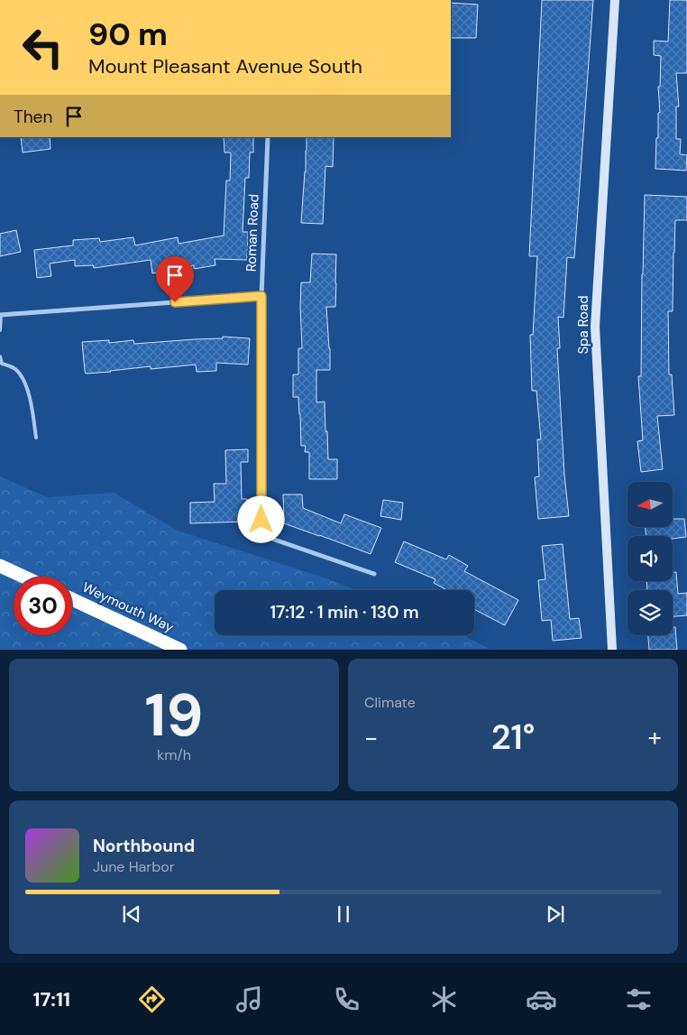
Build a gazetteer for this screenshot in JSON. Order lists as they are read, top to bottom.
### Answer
{
  "streets": {
    "highway": ["Weymouth Way"],
    "street": ["Roman Road", "Spa Road"]
  },
  "north": "left",
  "page": {
    "turn": ["90 m", "Mount Pleasant Avenue South"],
    "then": "Then",
    "limit": "30",
    "trip": "17:12 · 1 min · 130 m",
    "tile": [
      ["19", "km/h"],
      "Climate"
    ],
    "heat": ["−", "21°", "+"],
    "song": ["Northbound", "June Harbor"],
    "tabs": "17:11"
  }
}
